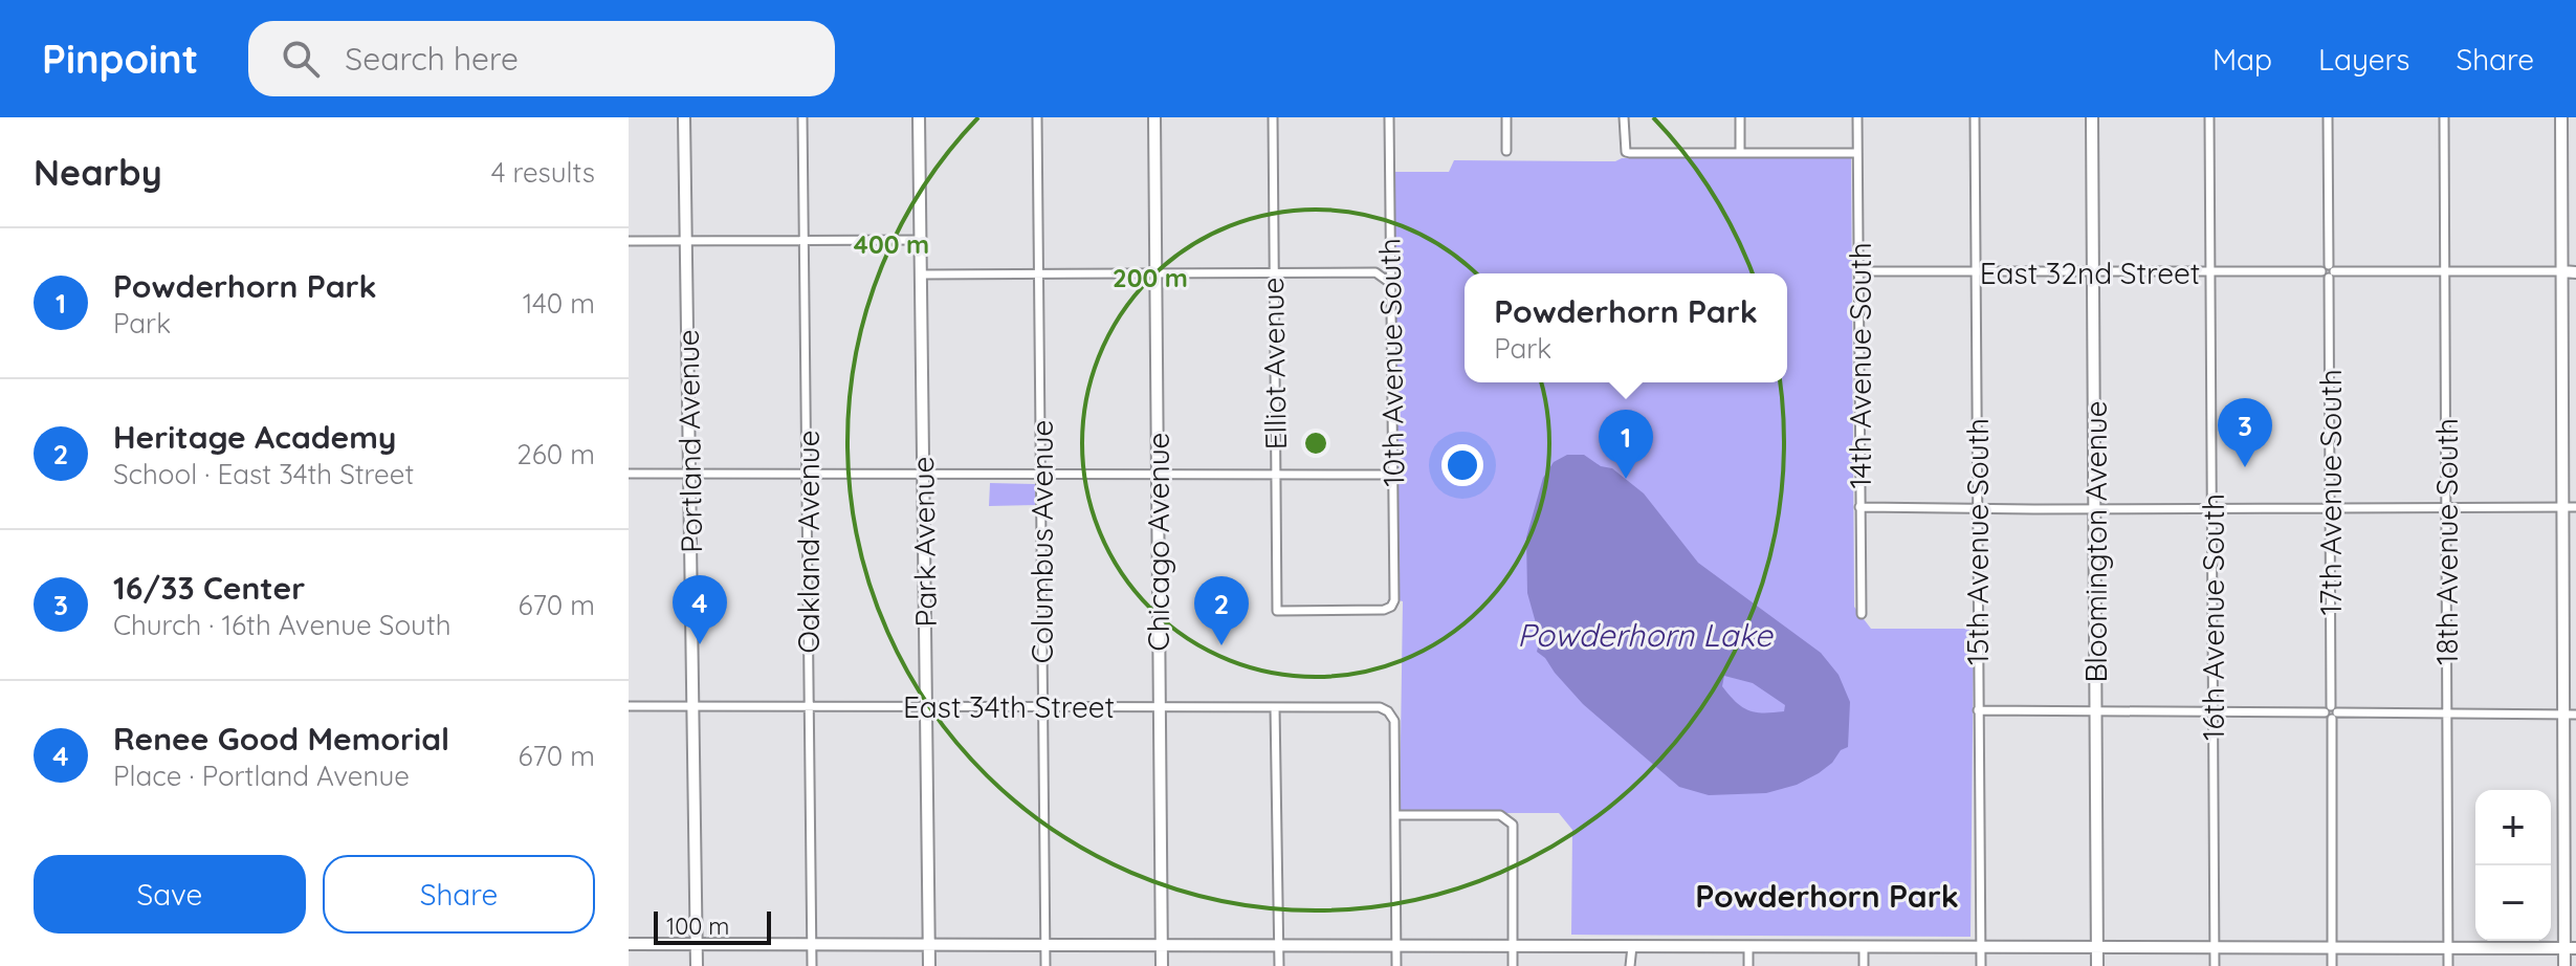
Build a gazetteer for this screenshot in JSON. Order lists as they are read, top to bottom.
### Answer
{
  "streets": {
    "street": [
      "East 32nd Street",
      "10th Avenue South",
      "Elliot Avenue",
      "14th Avenue South",
      "Portland Avenue",
      "17th Avenue South",
      "Oakland Avenue",
      "Park Avenue",
      "Columbus Avenue",
      "Chicago Avenue",
      "15th Avenue South",
      "Bloomington Avenue",
      "18th Avenue South",
      "16th Avenue South",
      "East 34th Street"
    ]
  },
  "crossings": [
    ["East 32nd Street", "14th Avenue South"],
    ["East 32nd Street", "17th Avenue South"],
    ["East 32nd Street", "15th Avenue South"],
    ["East 32nd Street", "Bloomington Avenue"],
    ["East 32nd Street", "18th Avenue South"],
    ["East 32nd Street", "16th Avenue South"],
    ["10th Avenue South", "Elliot Avenue"],
    ["Portland Avenue", "East 34th Street"],
    ["Oakland Avenue", "East 34th Street"],
    ["Park Avenue", "East 34th Street"],
    ["Columbus Avenue", "East 34th Street"],
    ["Chicago Avenue", "East 34th Street"]
  ],
  "districts": ["Powderhorn Park"],
  "water": ["Powderhorn Lake"],
  "scale_bar": "100 m",
  "page": {
    "header": "Pinpoint",
    "search": "Search here",
    "nav": ["Map", "Layers", "Share"],
    "heading": ["Nearby", "4 results"],
    "list": [
      {
        "mark": "1",
        "name": "Powderhorn Park",
        "note": "Park",
        "value": "140 m"
      },
      {
        "mark": "2",
        "name": "Heritage Academy",
        "note": "School · East 34th Street",
        "value": "260 m"
      },
      {
        "mark": "3",
        "name": "16/33 Center",
        "note": "Church · 16th Avenue South",
        "value": "670 m"
      },
      {
        "mark": "4",
        "name": "Renee Good Memorial",
        "note": "Place · Portland Avenue",
        "value": "670 m"
      }
    ],
    "popup": ["Powderhorn Park", "Park"],
    "pins": [
      "3",
      "1",
      "4",
      "2"
    ],
    "map_buttons": ["+", "−"],
    "buttons": ["Save", "Share"],
    "scale": "100 m"
  },
  "rings": ["400 m", "200 m"]
}
